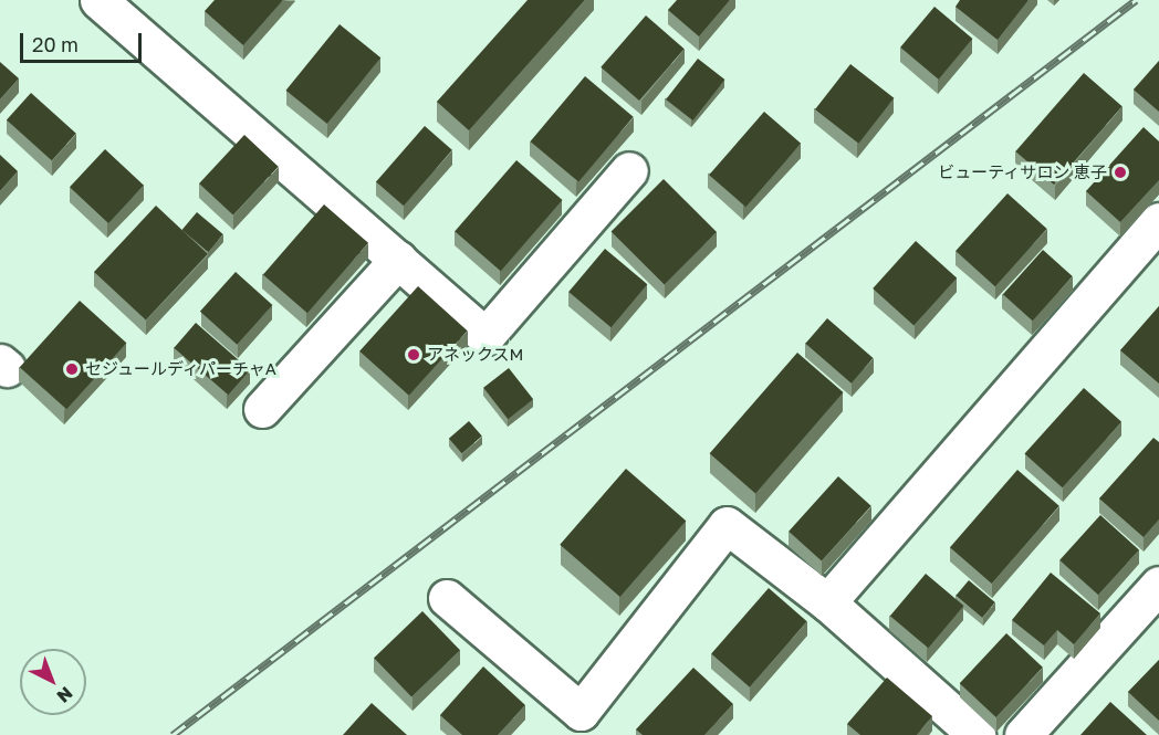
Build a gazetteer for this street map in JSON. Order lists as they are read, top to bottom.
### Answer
{
  "places": ["ビューティサロン 恵子", "アネックスM", "セジュールディパーチャA"],
  "scale_bar": "20 m",
  "north": "bottom right"
}
